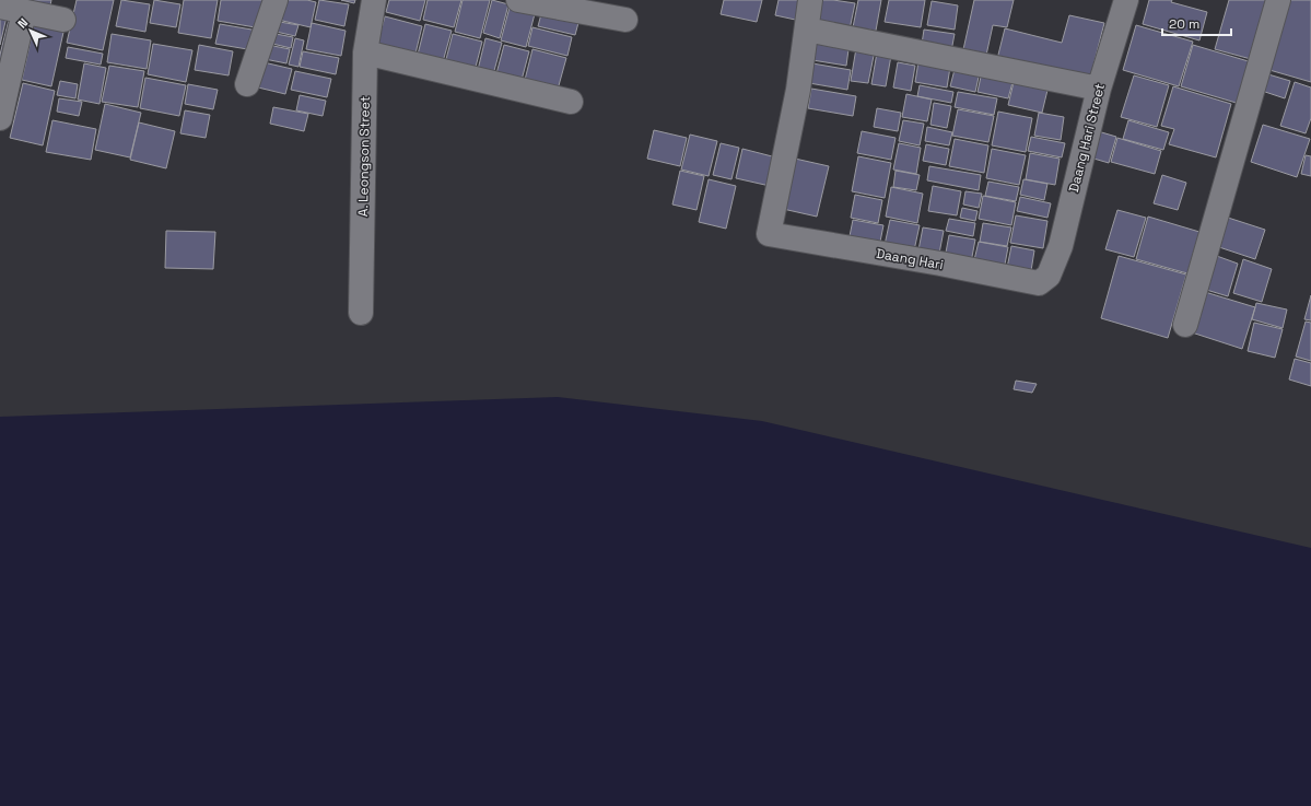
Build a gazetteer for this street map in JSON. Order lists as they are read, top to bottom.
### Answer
{
  "streets": {
    "street": ["Daang Hari Street", "A. Leongson Street", "Daang Hari"]
  },
  "crossings": [
    ["Daang Hari Street", "Daang Hari"]
  ],
  "scale_bar": "20 m",
  "north": "top left"
}
